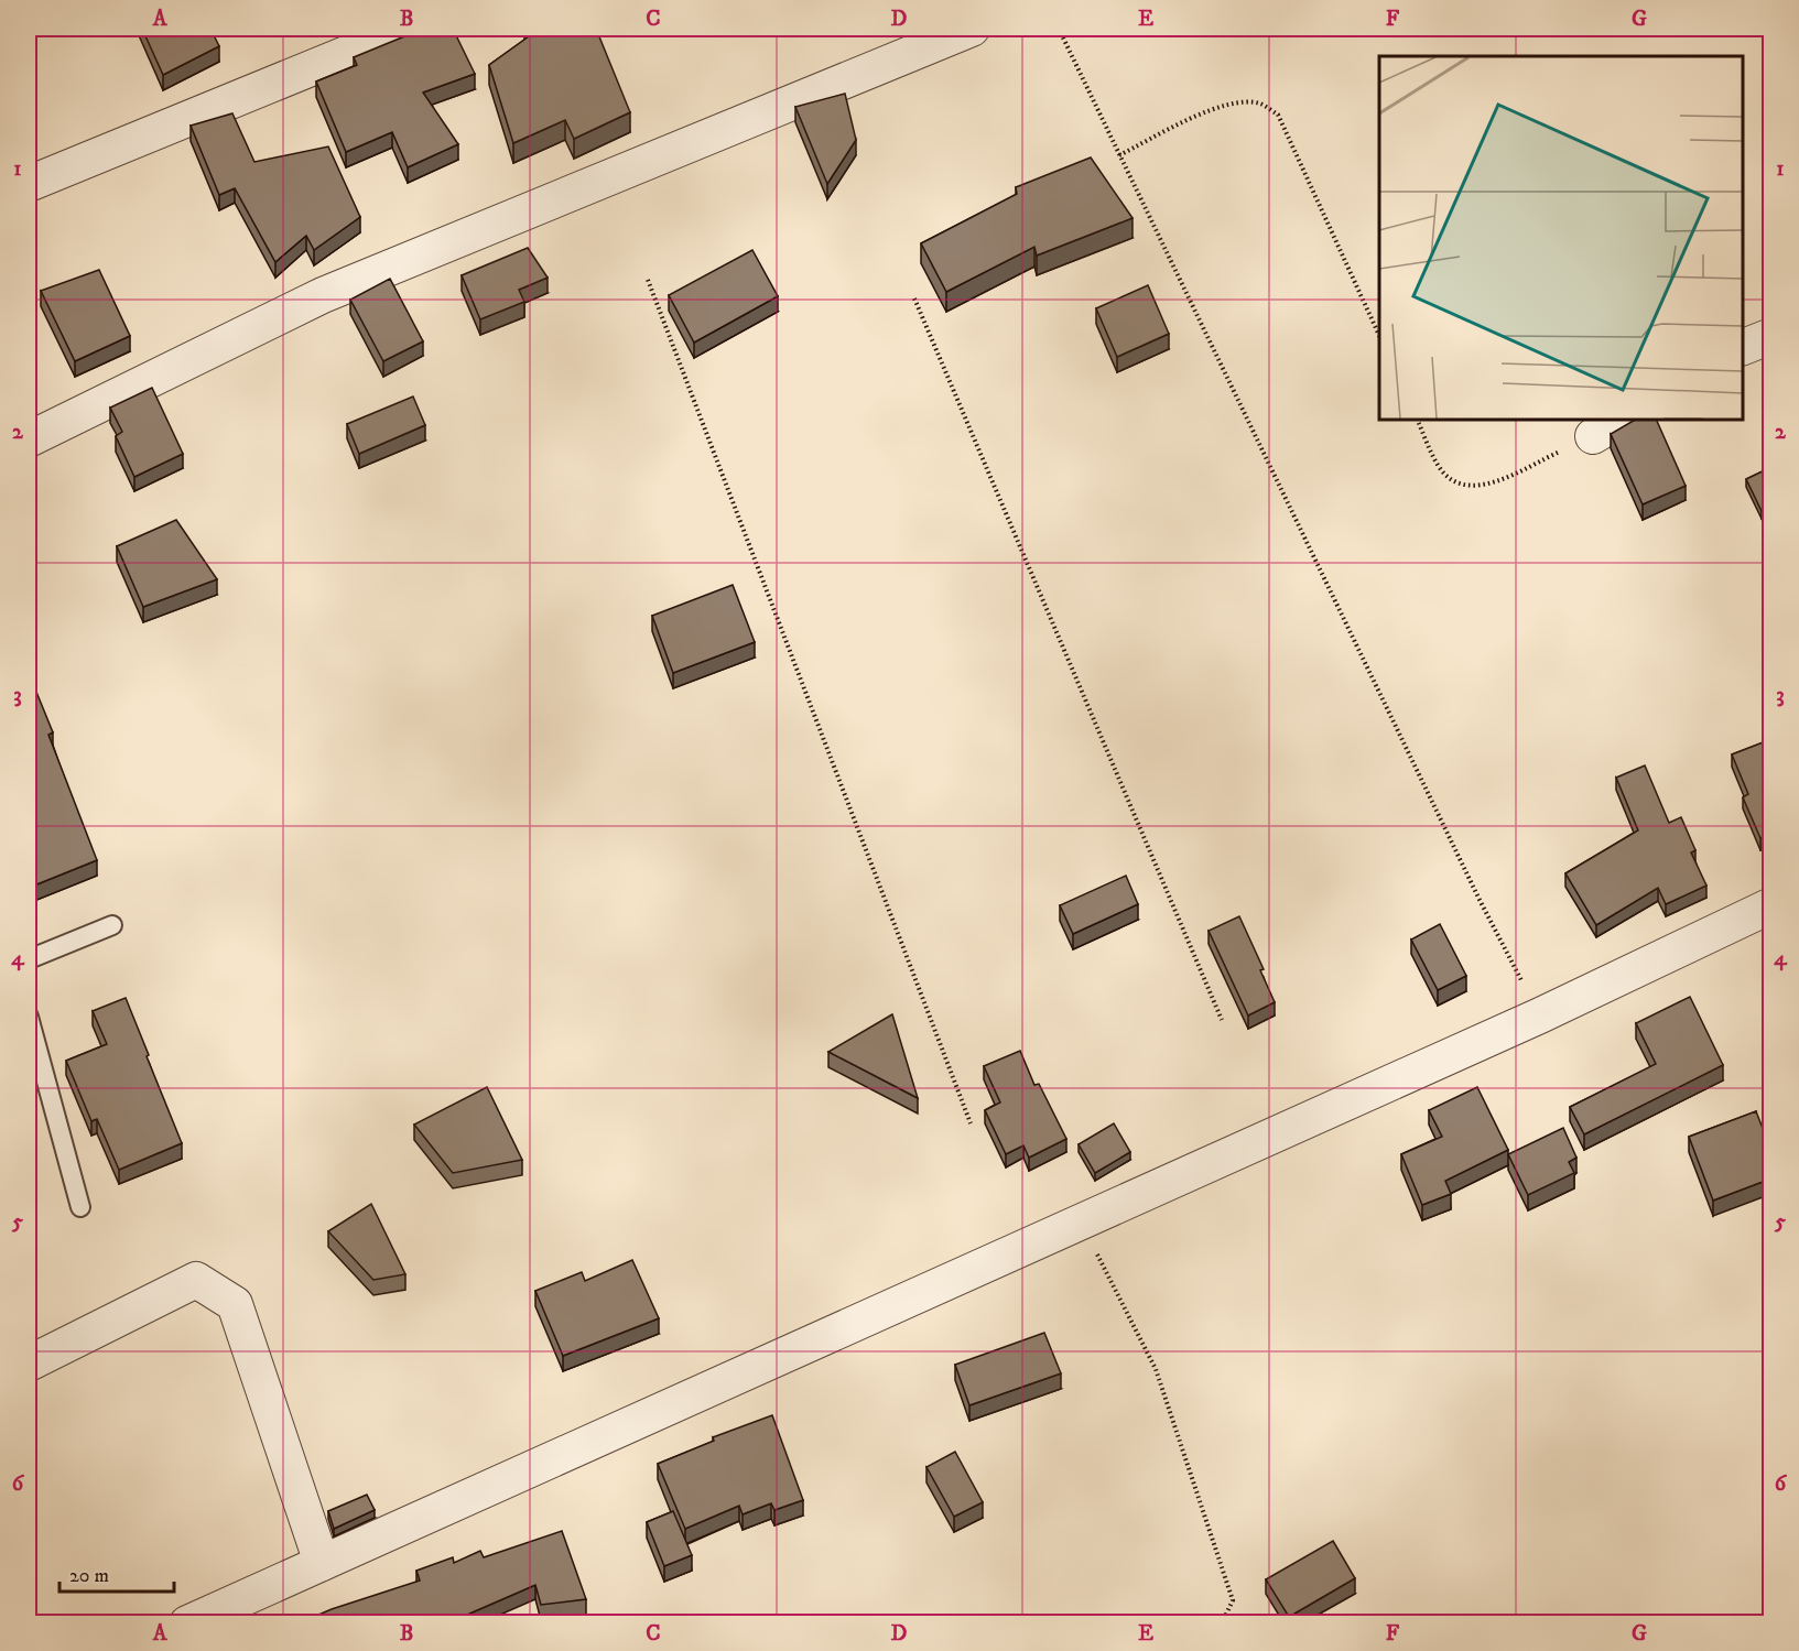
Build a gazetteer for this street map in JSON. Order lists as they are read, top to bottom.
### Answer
{
  "scale_bar": "20 m",
  "grid": {
    "columns": [
      "A",
      "B",
      "C",
      "D",
      "E",
      "F",
      "G"
    ],
    "rows": [
      "1",
      "2",
      "3",
      "4",
      "5",
      "6"
    ]
  }
}
